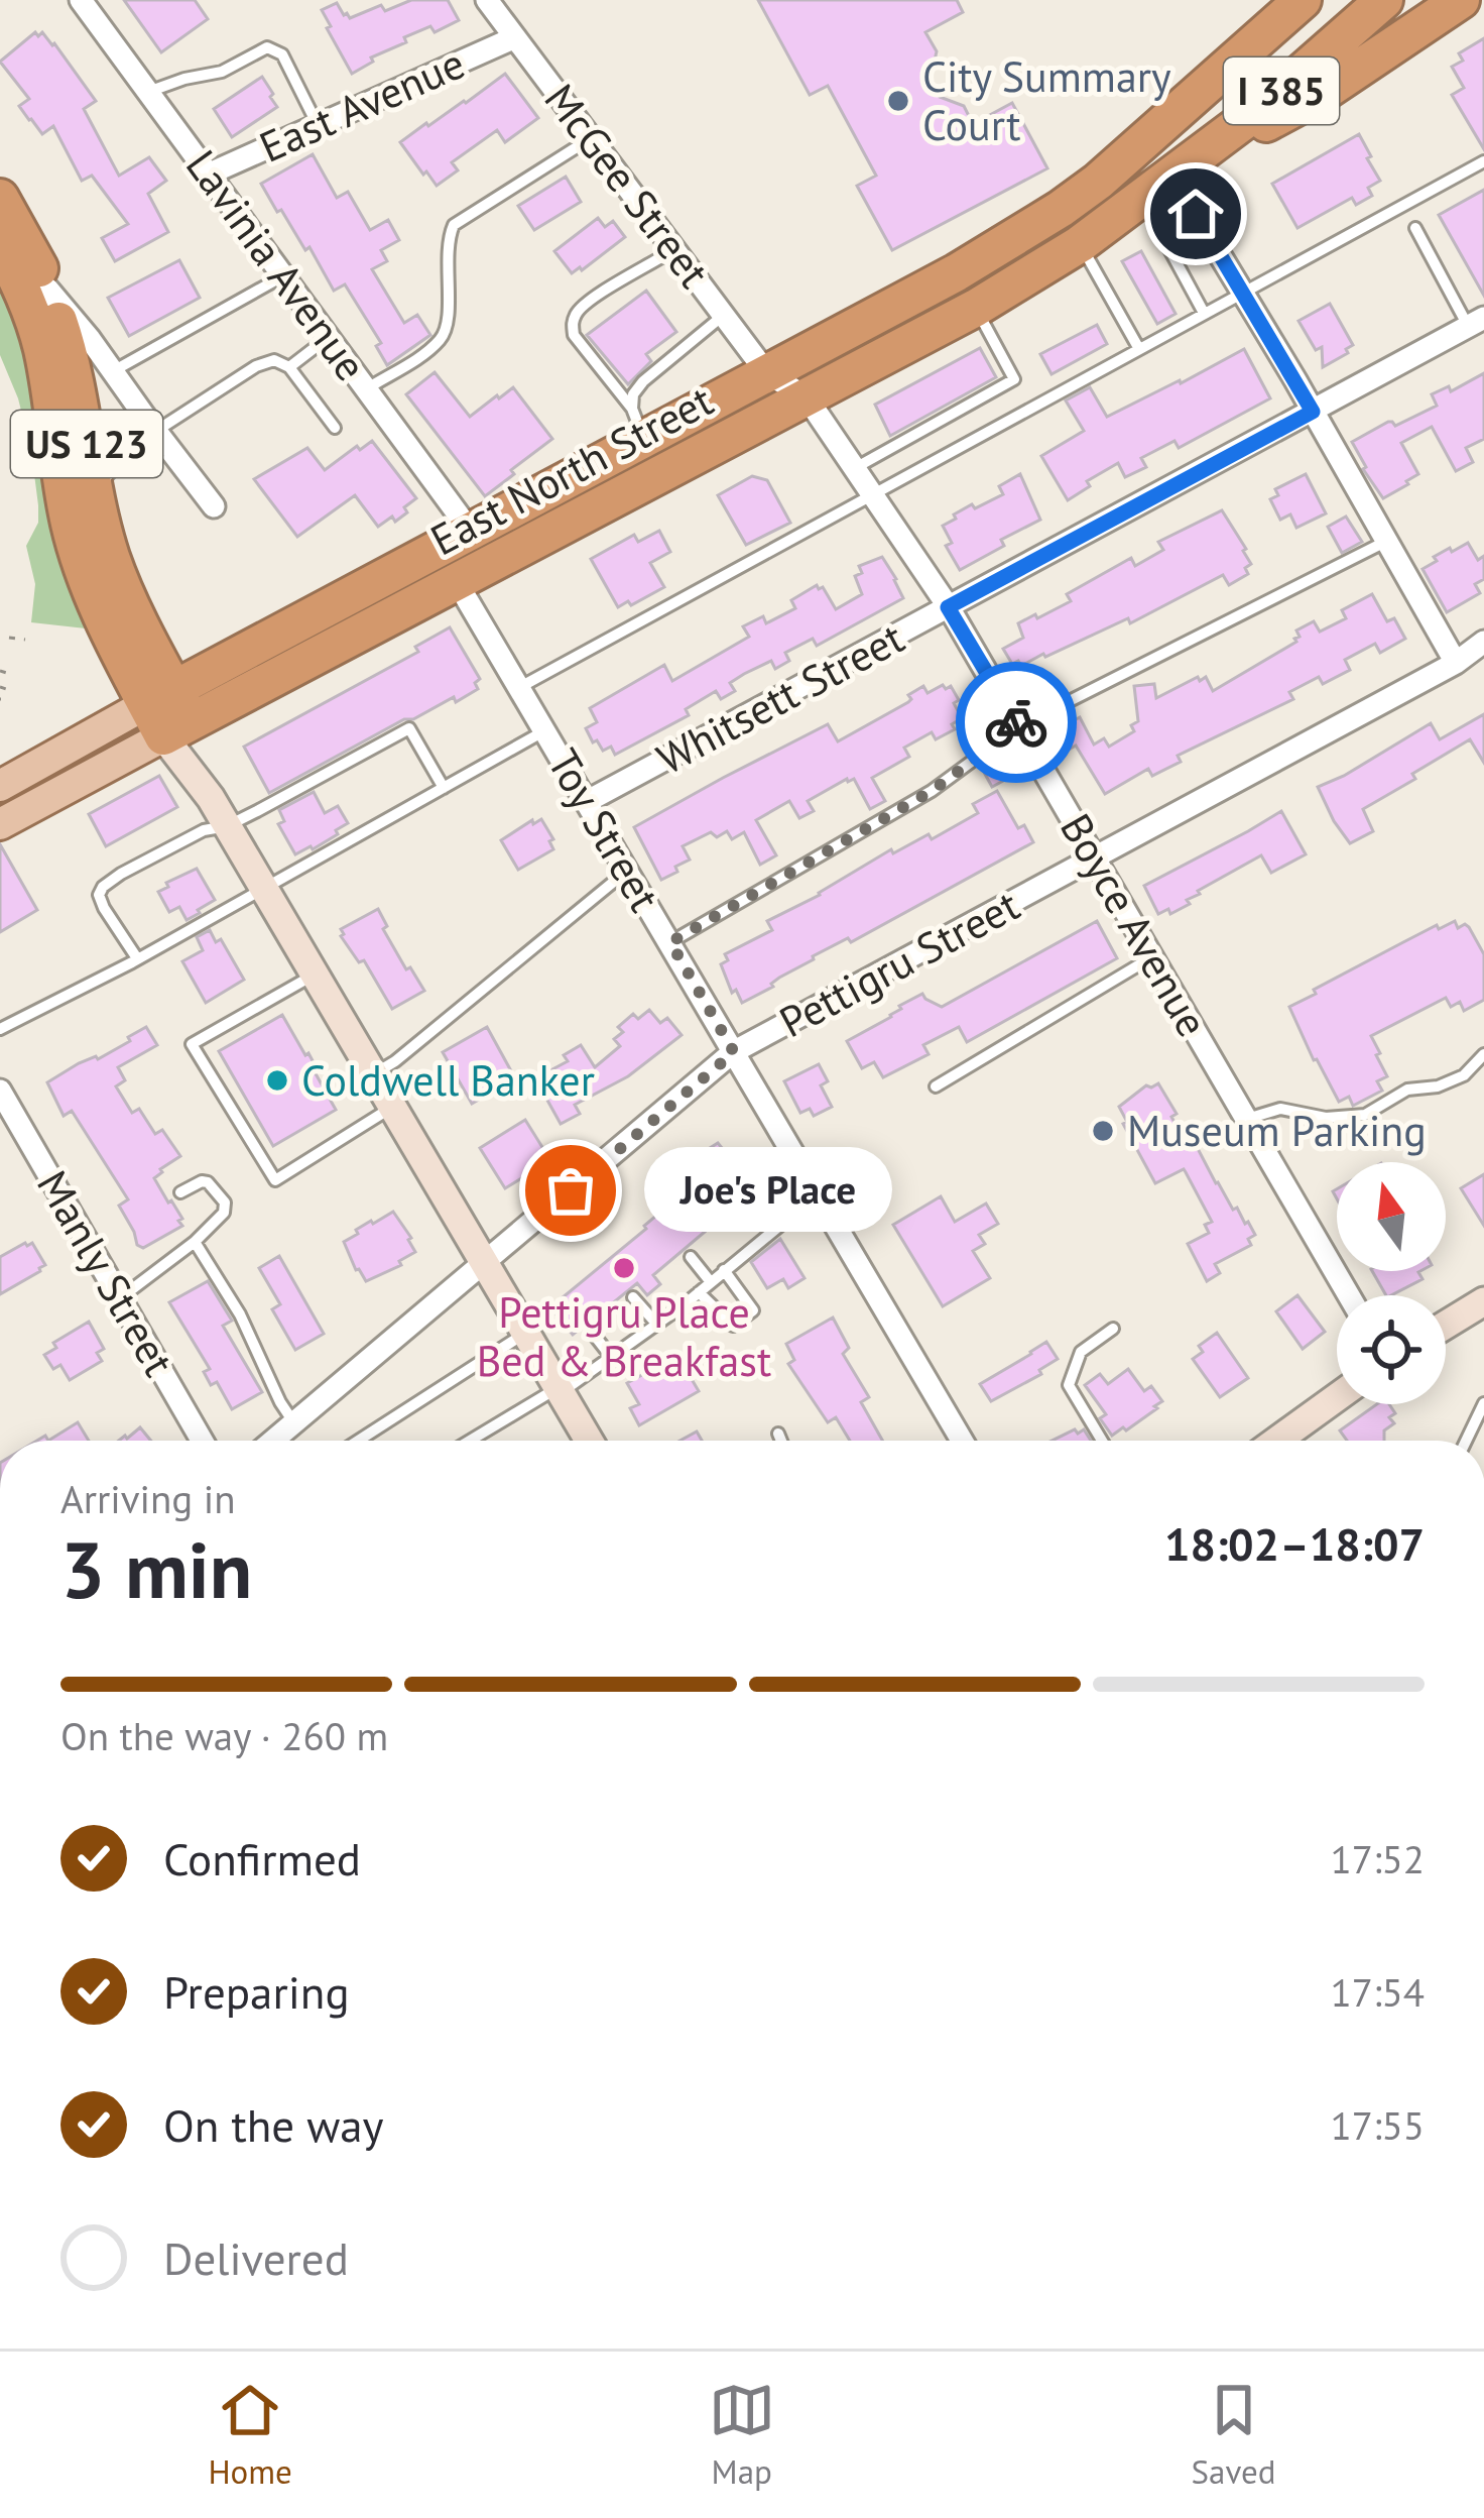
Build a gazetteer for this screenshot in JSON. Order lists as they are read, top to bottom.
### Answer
{
  "streets": {
    "highway": ["I 385", "US 123", "East North Street"],
    "street": [
      "East Avenue",
      "McGee Street",
      "Lavinia Avenue",
      "Whitsett Street",
      "Toy Street",
      "Boyce Avenue",
      "Pettigru Street",
      "Manly Street"
    ]
  },
  "crossings": [
    ["I 385", "East North Street"],
    ["East Avenue", "McGee Street"],
    ["East Avenue", "Lavinia Avenue"],
    ["McGee Street", "East North Street"],
    ["McGee Street", "Boyce Avenue"],
    ["Lavinia Avenue", "East North Street"],
    ["US 123", "East North Street"],
    ["East North Street", "Toy Street"],
    ["East North Street", "Boyce Avenue"],
    ["Whitsett Street", "Toy Street"],
    ["Whitsett Street", "Boyce Avenue"],
    ["Toy Street", "Pettigru Street"],
    ["Boyce Avenue", "Pettigru Street"]
  ],
  "places": [
    "City Summary Court",
    "Coldwell Banker",
    "Museum Parking",
    "Joe's Place",
    "Pettigru Place Bed & Breakfast"
  ],
  "north": "top",
  "page": {
    "bubble": "Joe's Place",
    "heading": ["3 min", "Arriving in", "18:02–18:07"],
    "bar": "On the way · 260 m",
    "list": [
      ["Confirmed", "17:52"],
      ["Preparing", "17:54"],
      ["On the way", "17:55"],
      "Delivered"
    ],
    "tabs": ["Home", "Map", "Saved"]
  }
}
